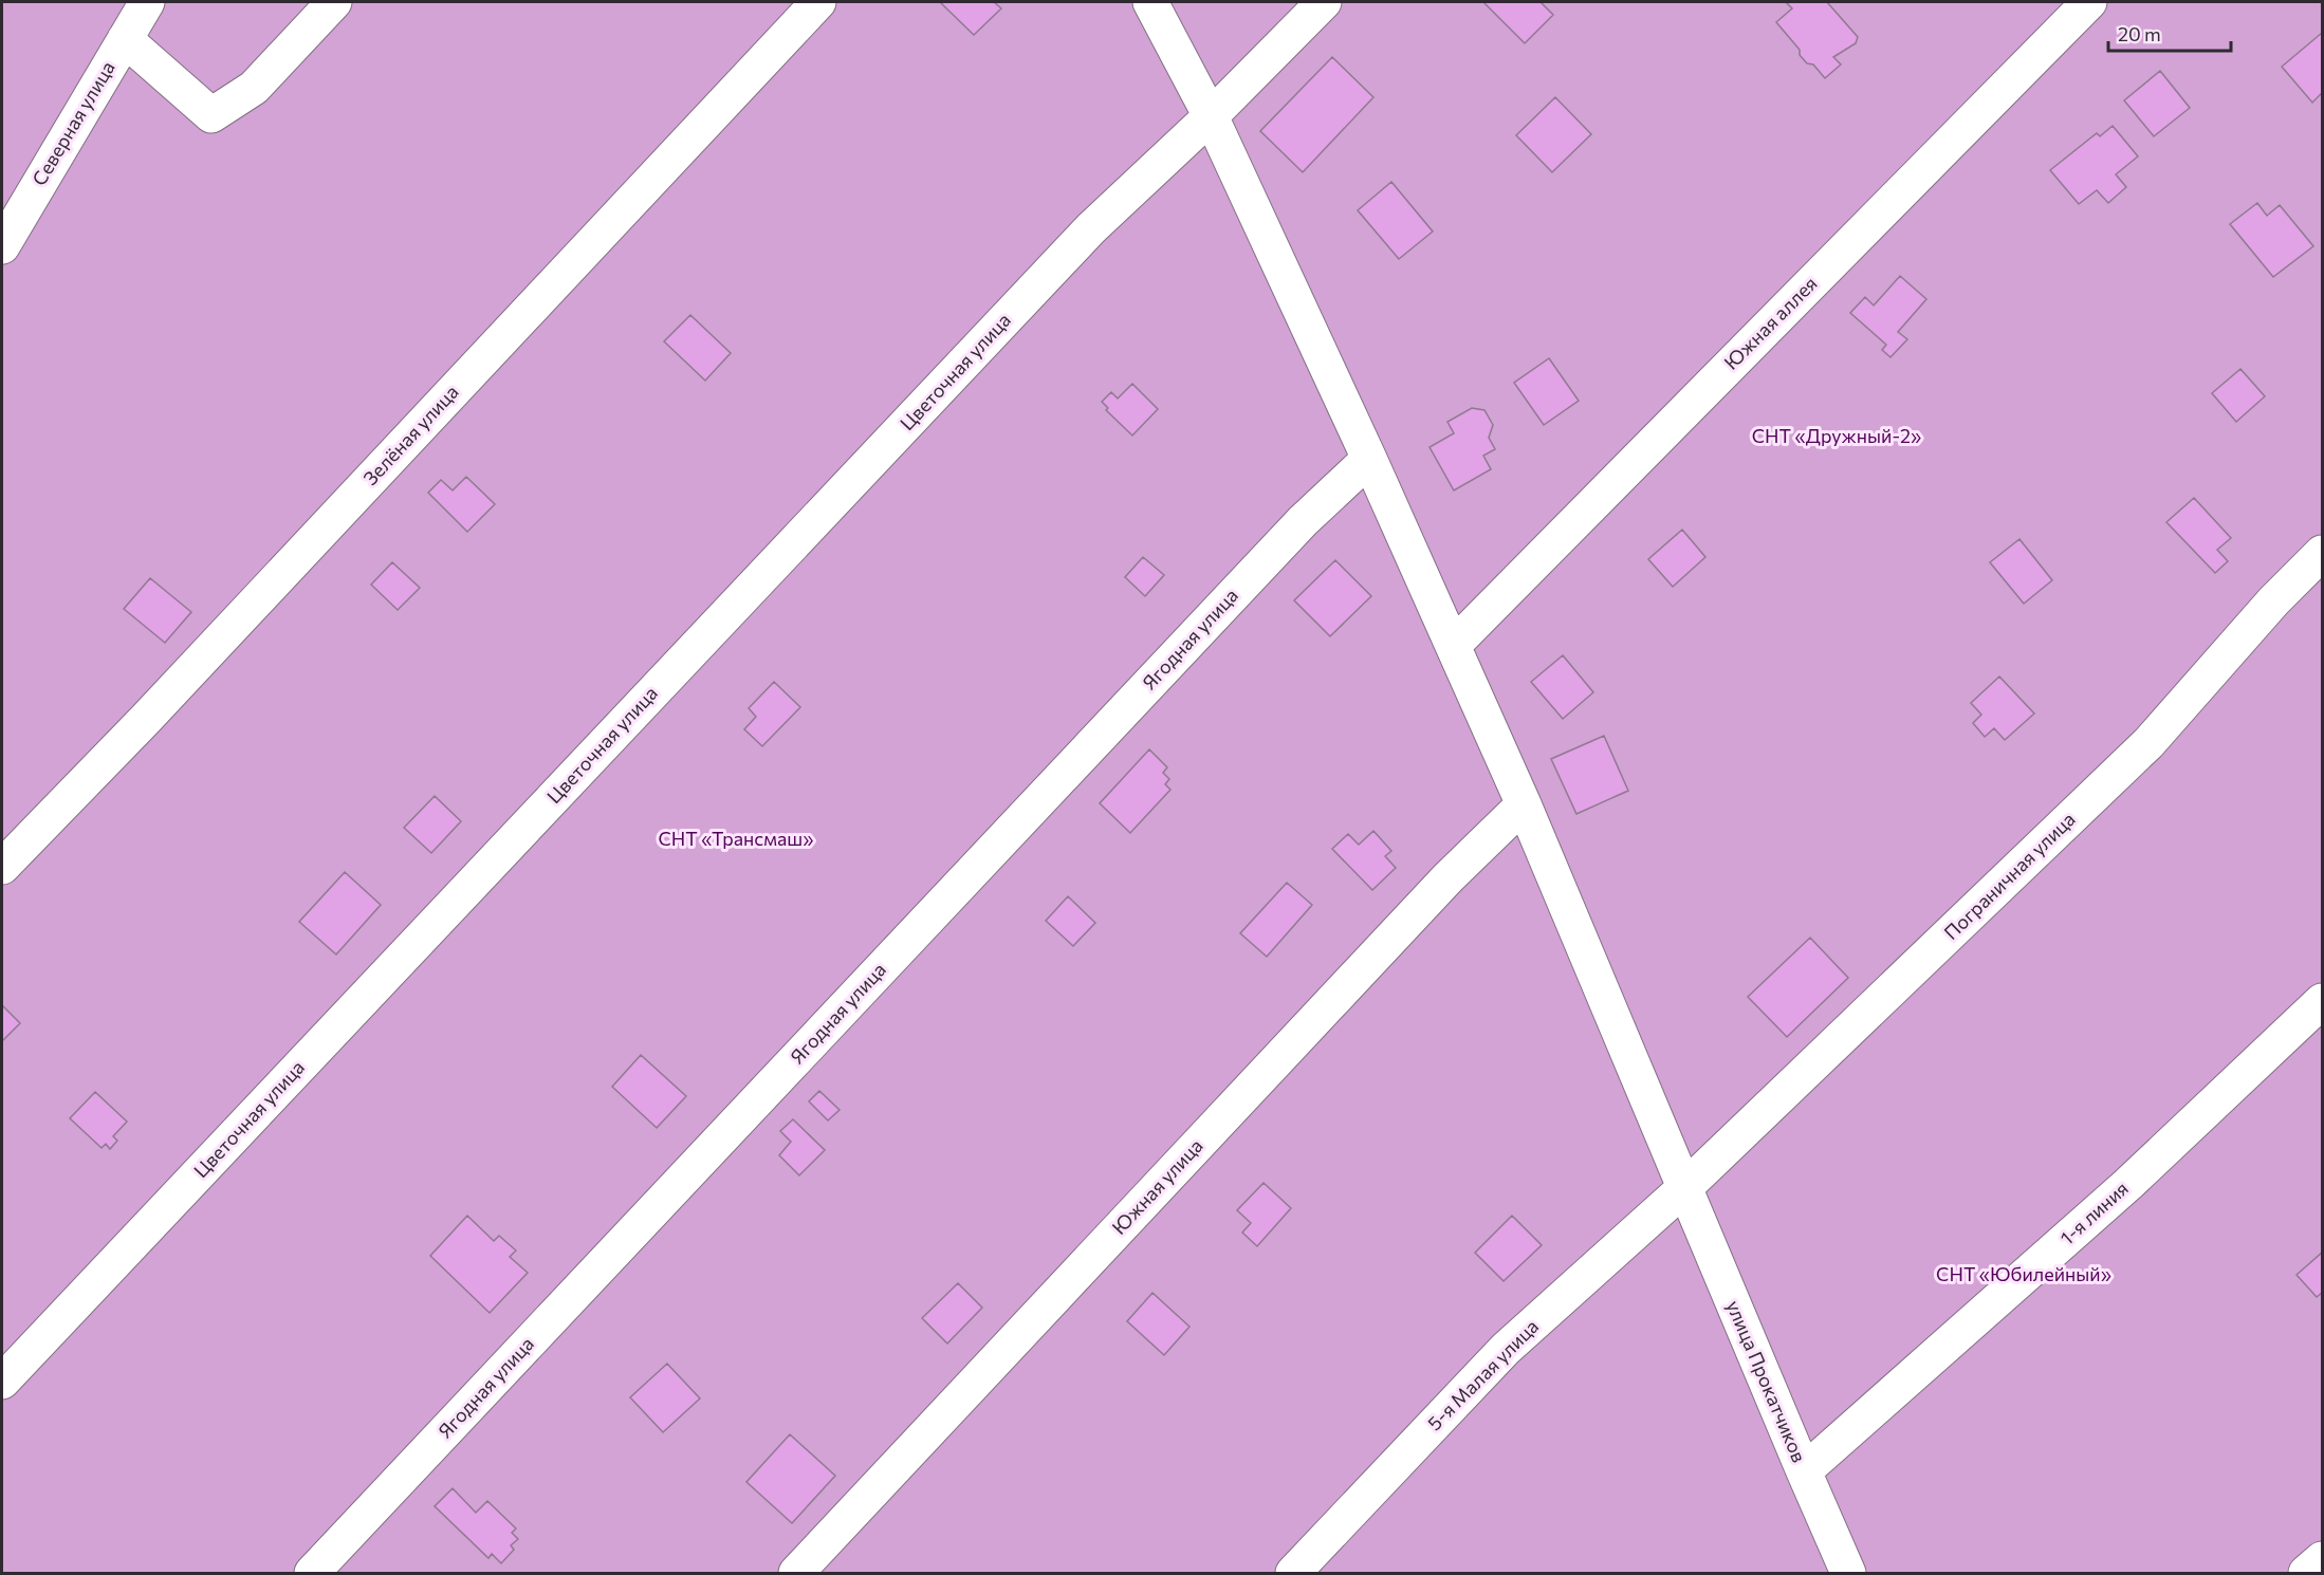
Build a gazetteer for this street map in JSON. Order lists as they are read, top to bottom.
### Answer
{
  "streets": {
    "street": [
      "Северная улица",
      "Южная аллея",
      "Цветочная улица",
      "Зелёная улица",
      "Ягодная улица",
      "Пограничная улица",
      "Южная улица",
      "1-я линия",
      "5-я Малая улица",
      "улица Прокатчиков"
    ]
  },
  "crossings": [
    ["Южная аллея", "улица Прокатчиков"],
    ["Цветочная улица", "улица Прокатчиков"],
    ["Ягодная улица", "улица Прокатчиков"],
    ["Пограничная улица", "5-я Малая улица"],
    ["Пограничная улица", "улица Прокатчиков"],
    ["Южная улица", "улица Прокатчиков"],
    ["1-я линия", "улица Прокатчиков"],
    ["5-я Малая улица", "улица Прокатчиков"]
  ],
  "parks": ["СНТ «Дружный-2»", "СНТ «Трансмаш»", "СНТ «Юбилейный»"],
  "scale_bar": "20 m"
}
